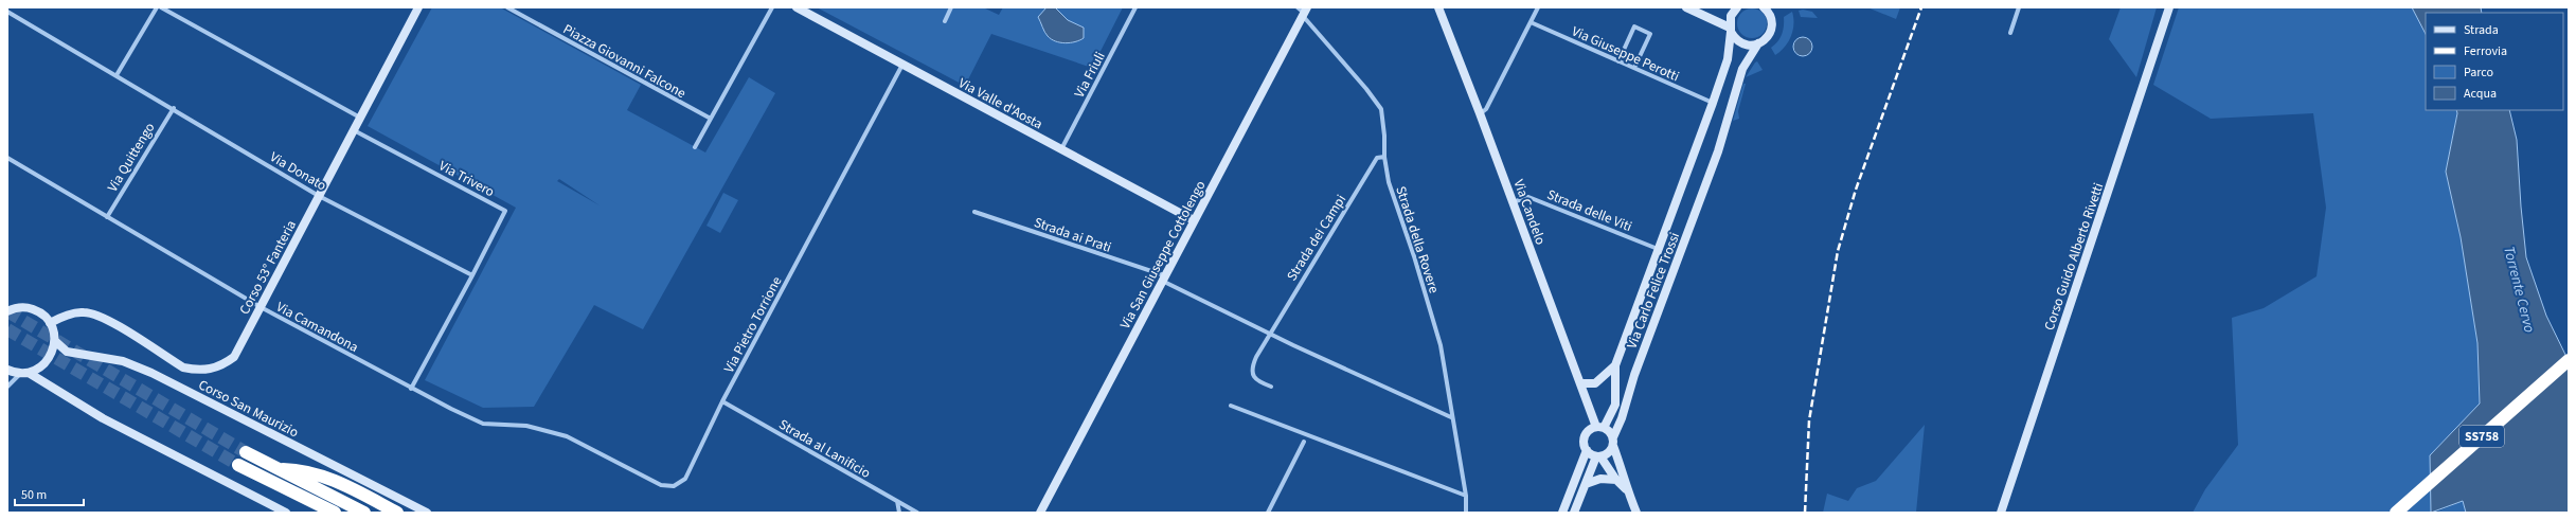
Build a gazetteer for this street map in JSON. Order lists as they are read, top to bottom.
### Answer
{
  "streets": {
    "highway": ["SS758"],
    "street": [
      "Via Giuseppe Perotti",
      "Piazza Giovanni Falcone",
      "Via Friuli",
      "Via Valle d'Aosta",
      "Via Quittengo",
      "Via Donato",
      "Via Trivero",
      "Strada delle Viti",
      "Via Candelo",
      "Strada ai Prati",
      "Strada dei Campi",
      "Strada della Rovere",
      "Via San Giuseppe Cottolengo",
      "Corso Guido Alberto Rivetti",
      "Corso 53° Fanteria",
      "Via Carlo Felice Trossi",
      "Via Pietro Torrione",
      "Via Camandona",
      "Corso San Maurizio",
      "Strada al Lanificio"
    ]
  },
  "crossings": [
    ["Via Giuseppe Perotti", "Via Carlo Felice Trossi"],
    ["Via Friuli", "Via Valle d'Aosta"],
    ["Via Valle d'Aosta", "Via San Giuseppe Cottolengo"],
    ["Via Valle d'Aosta", "Via Pietro Torrione"],
    ["Via Quittengo", "Via Donato"],
    ["Via Quittengo", "Via Camandona"],
    ["Via Donato", "Via Trivero"],
    ["Via Donato", "Corso 53° Fanteria"],
    ["Via Trivero", "Corso 53° Fanteria"],
    ["Strada delle Viti", "Via Candelo"],
    ["Strada delle Viti", "Via Carlo Felice Trossi"],
    ["Via Candelo", "Via Carlo Felice Trossi"],
    ["Strada ai Prati", "Via San Giuseppe Cottolengo"],
    ["Strada dei Campi", "Strada della Rovere"],
    ["Strada della Rovere", "Via San Giuseppe Cottolengo"],
    ["Corso 53° Fanteria", "Via Camandona"],
    ["Via Pietro Torrione", "Via Camandona"],
    ["Via Pietro Torrione", "Strada al Lanificio"]
  ],
  "water": ["Torrente Cervo"],
  "legend": [
    "Strada",
    "Ferrovia",
    "Parco",
    "Acqua"
  ],
  "scale_bar": "50 m"
}
